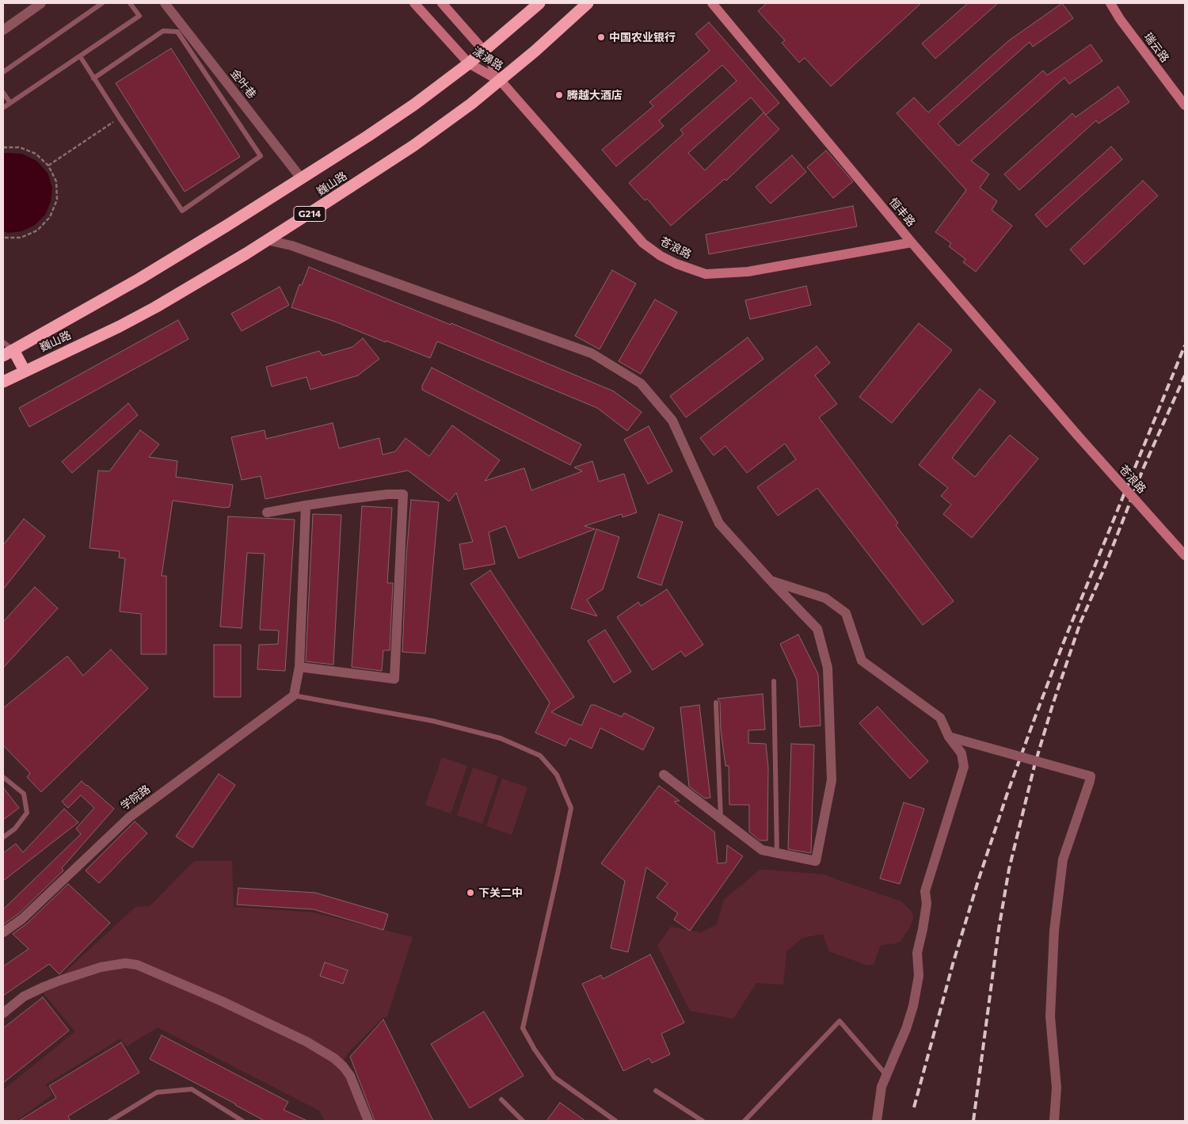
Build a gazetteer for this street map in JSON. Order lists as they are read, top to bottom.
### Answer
{
  "streets": {
    "highway": ["巍山路", "G214"],
    "street": [
      "瑞云路",
      "漾濞路",
      "金叶巷",
      "恒丰路",
      "苍浪路",
      "学院路"
    ]
  },
  "crossings": [
    ["漾濞路", "巍山路"],
    ["漾濞路", "苍浪路"],
    ["金叶巷", "巍山路"],
    ["巍山路", "苍浪路"],
    ["恒丰路", "苍浪路"]
  ],
  "places": ["中国农业银行", "腾越大酒店", "下关二中"]
}
